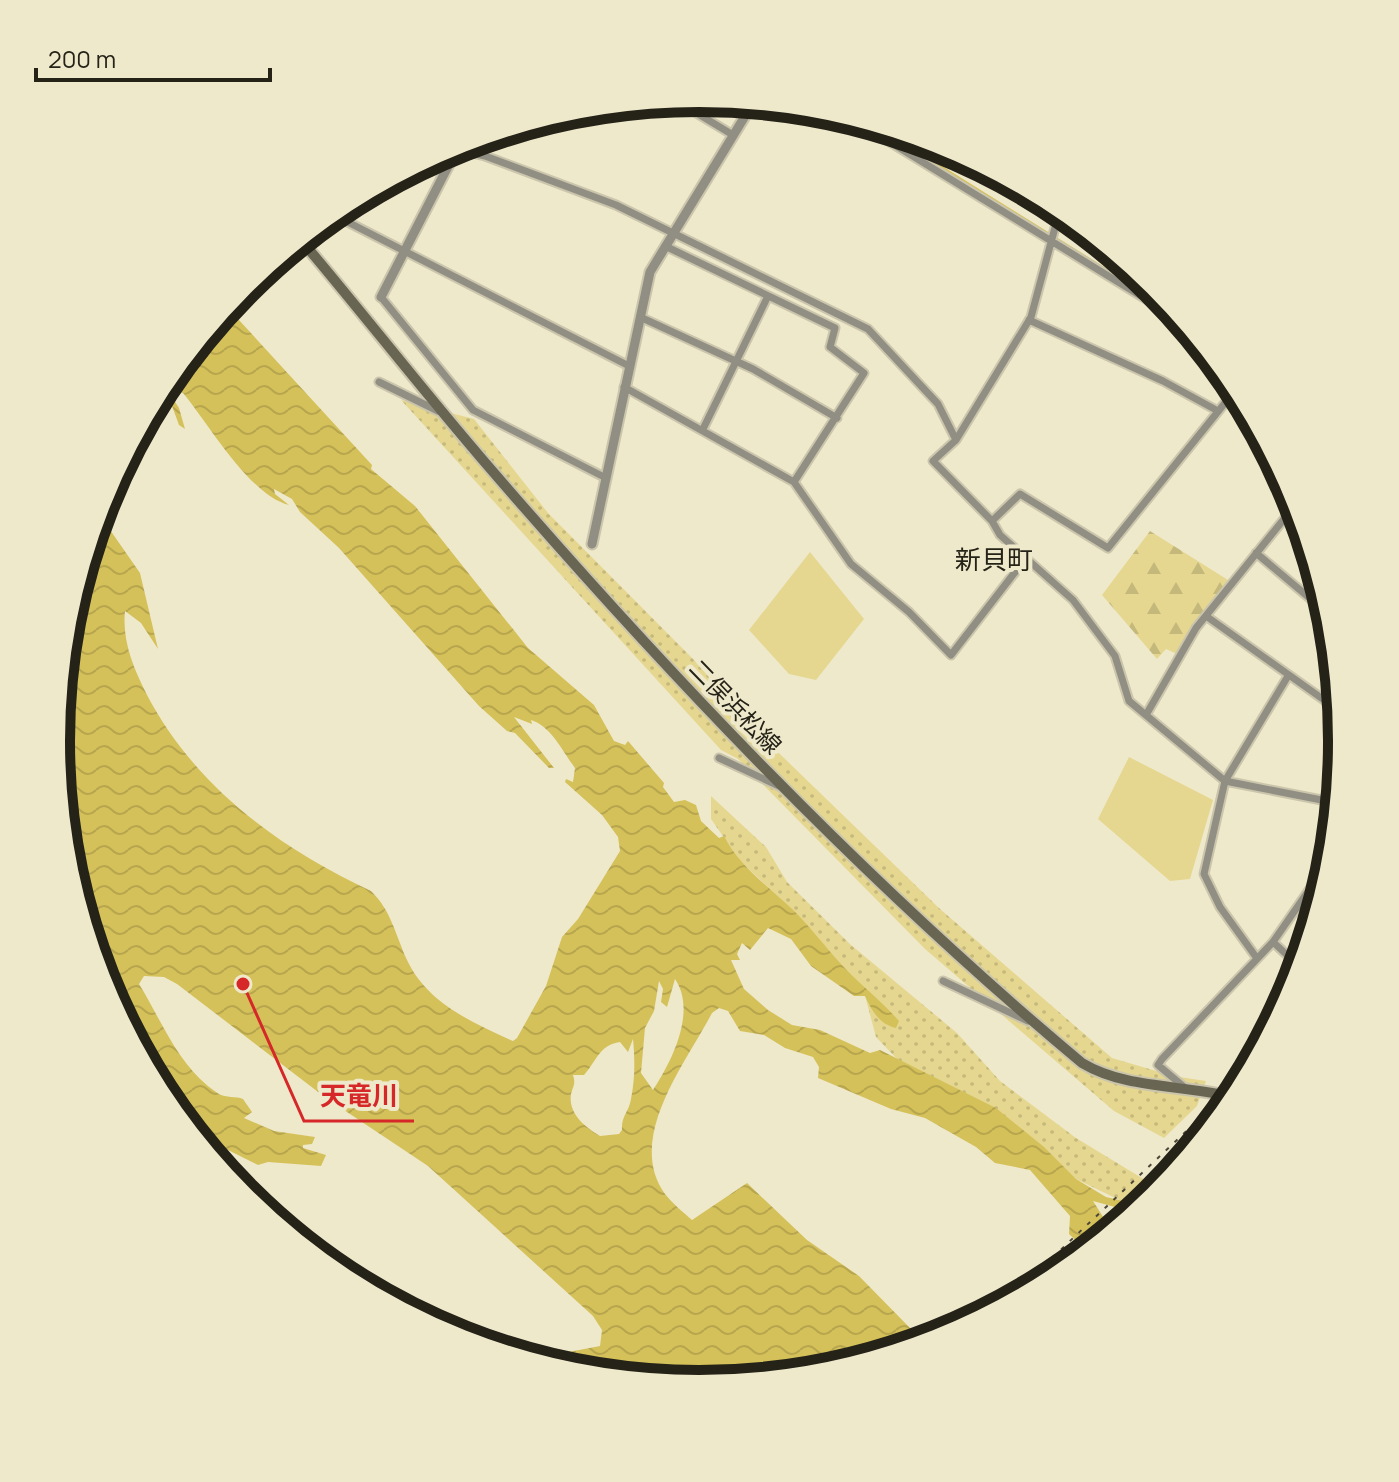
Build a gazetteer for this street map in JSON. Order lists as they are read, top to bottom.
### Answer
{
  "streets": {
    "main road": ["二俣浜松線"]
  },
  "districts": ["新貝町"],
  "places": ["天竜川"],
  "scale_bar": "200 m"
}
